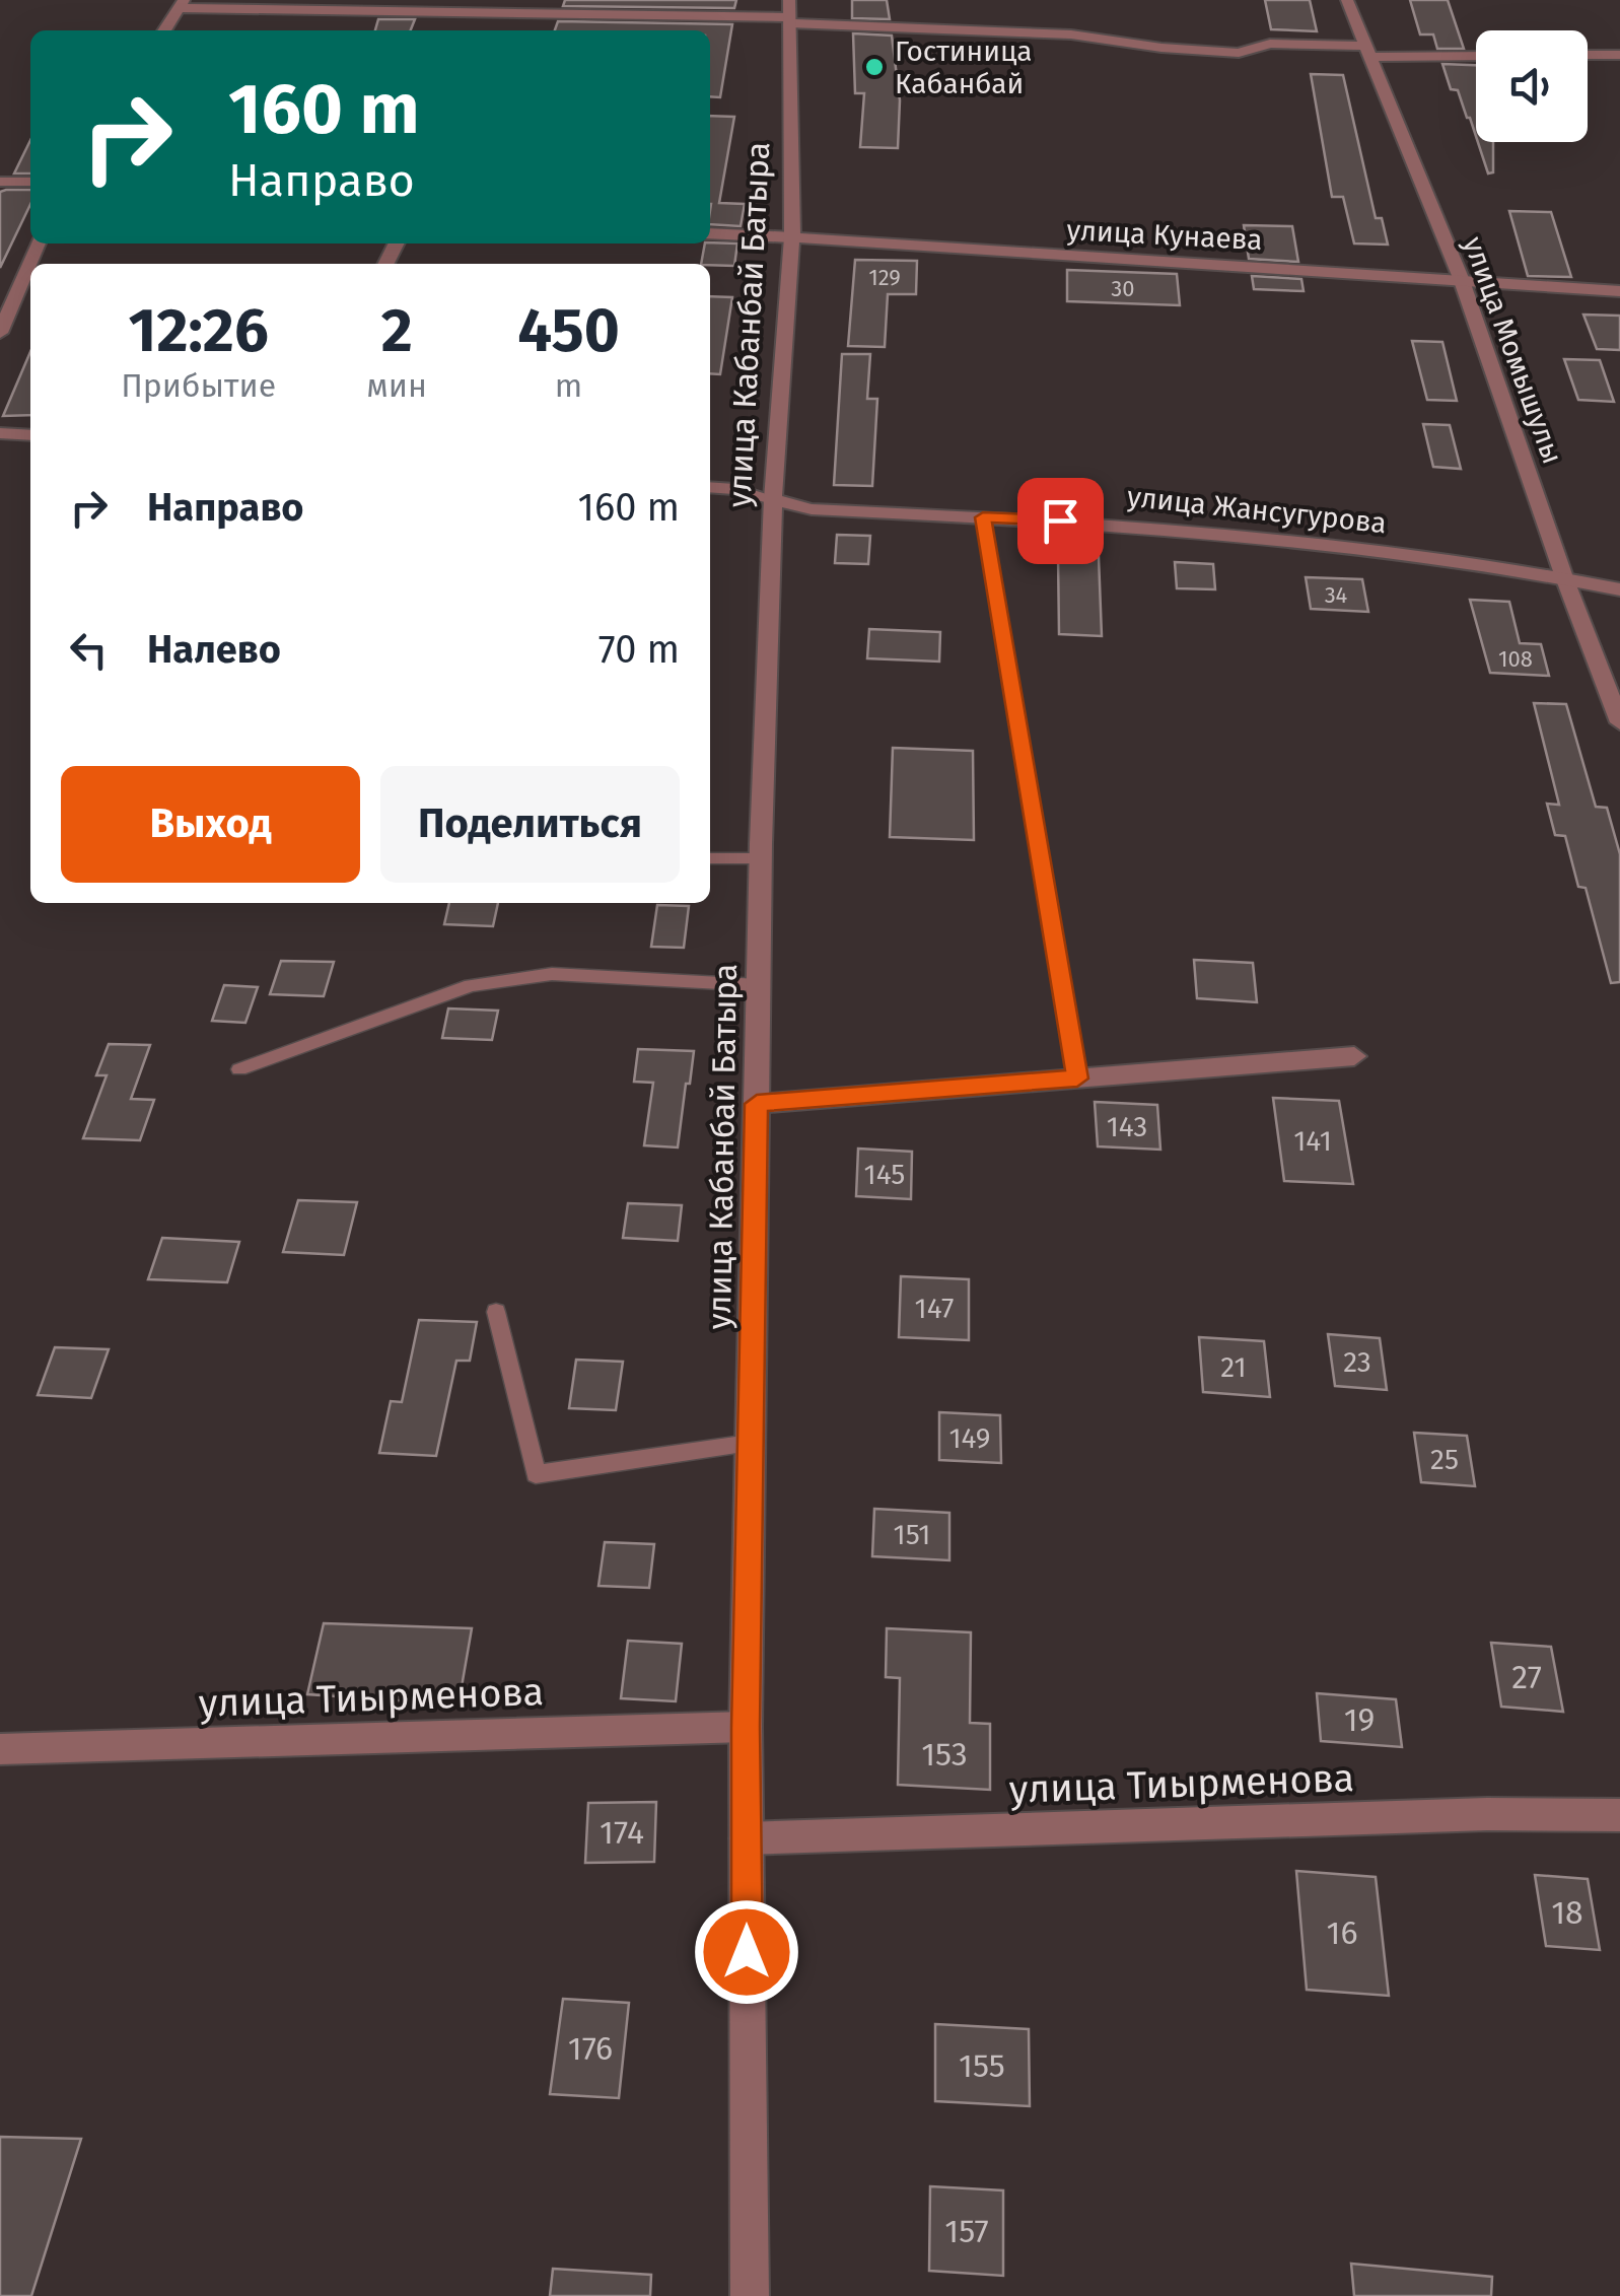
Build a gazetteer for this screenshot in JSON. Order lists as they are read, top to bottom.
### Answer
{
  "streets": {
    "street": [
      "улица Кунаева",
      "улица Кабанбай Батыра",
      "улица Момышулы",
      "улица Жансугурова",
      "улица Тиырменова"
    ]
  },
  "crossings": [
    ["улица Кунаева", "улица Кабанбай Батыра"],
    ["улица Кунаева", "улица Момышулы"],
    ["улица Кабанбай Батыра", "улица Жансугурова"],
    ["улица Кабанбай Батыра", "улица Тиырменова"],
    ["улица Момышулы", "улица Жансугурова"]
  ],
  "places": ["Гостиница Кабанбай"],
  "house_numbers": [
    "129",
    "30",
    "34",
    "108",
    "143",
    "141",
    "145",
    "147",
    "23",
    "21",
    "149",
    "25",
    "151",
    "27",
    "19",
    "153",
    "174",
    "18",
    "16",
    "176",
    "155",
    "157"
  ],
  "page": {
    "turn": ["160 m", "Направо"],
    "eta": [
      "12:26",
      "Прибытие",
      "2",
      "мин",
      "450",
      "m"
    ],
    "list": [
      {
        "name": "Направо",
        "value": "160 m"
      },
      {
        "name": "Налево",
        "value": "70 m"
      }
    ],
    "buttons": ["Выход", "Поделиться"]
  }
}
